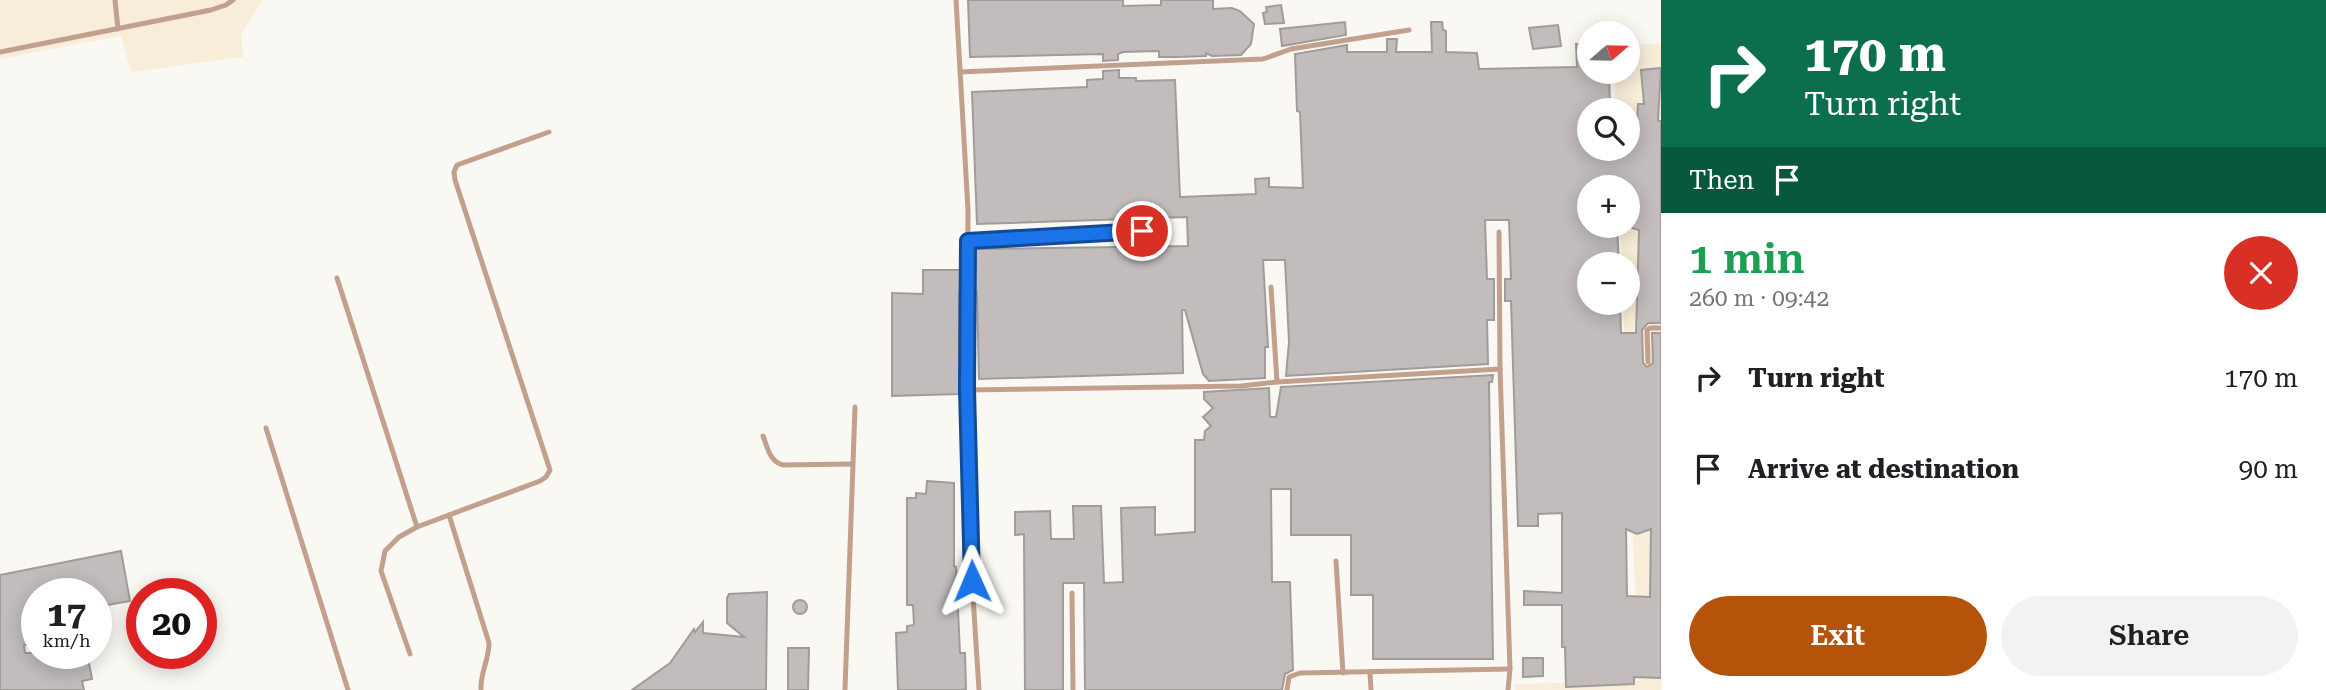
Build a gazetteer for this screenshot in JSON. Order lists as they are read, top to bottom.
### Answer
{
  "north": "right",
  "page": {
    "turn": ["170 m", "Turn right"],
    "map_buttons": ["+", "−"],
    "then": "Then",
    "heading": ["1 min", "260 m · 09:42"],
    "list": [
      {
        "name": "Turn right",
        "value": "170 m"
      },
      {
        "name": "Arrive at destination",
        "value": "90 m"
      }
    ],
    "speed": "17 km/h",
    "limit": "20",
    "buttons": ["Exit", "Share"]
  }
}
